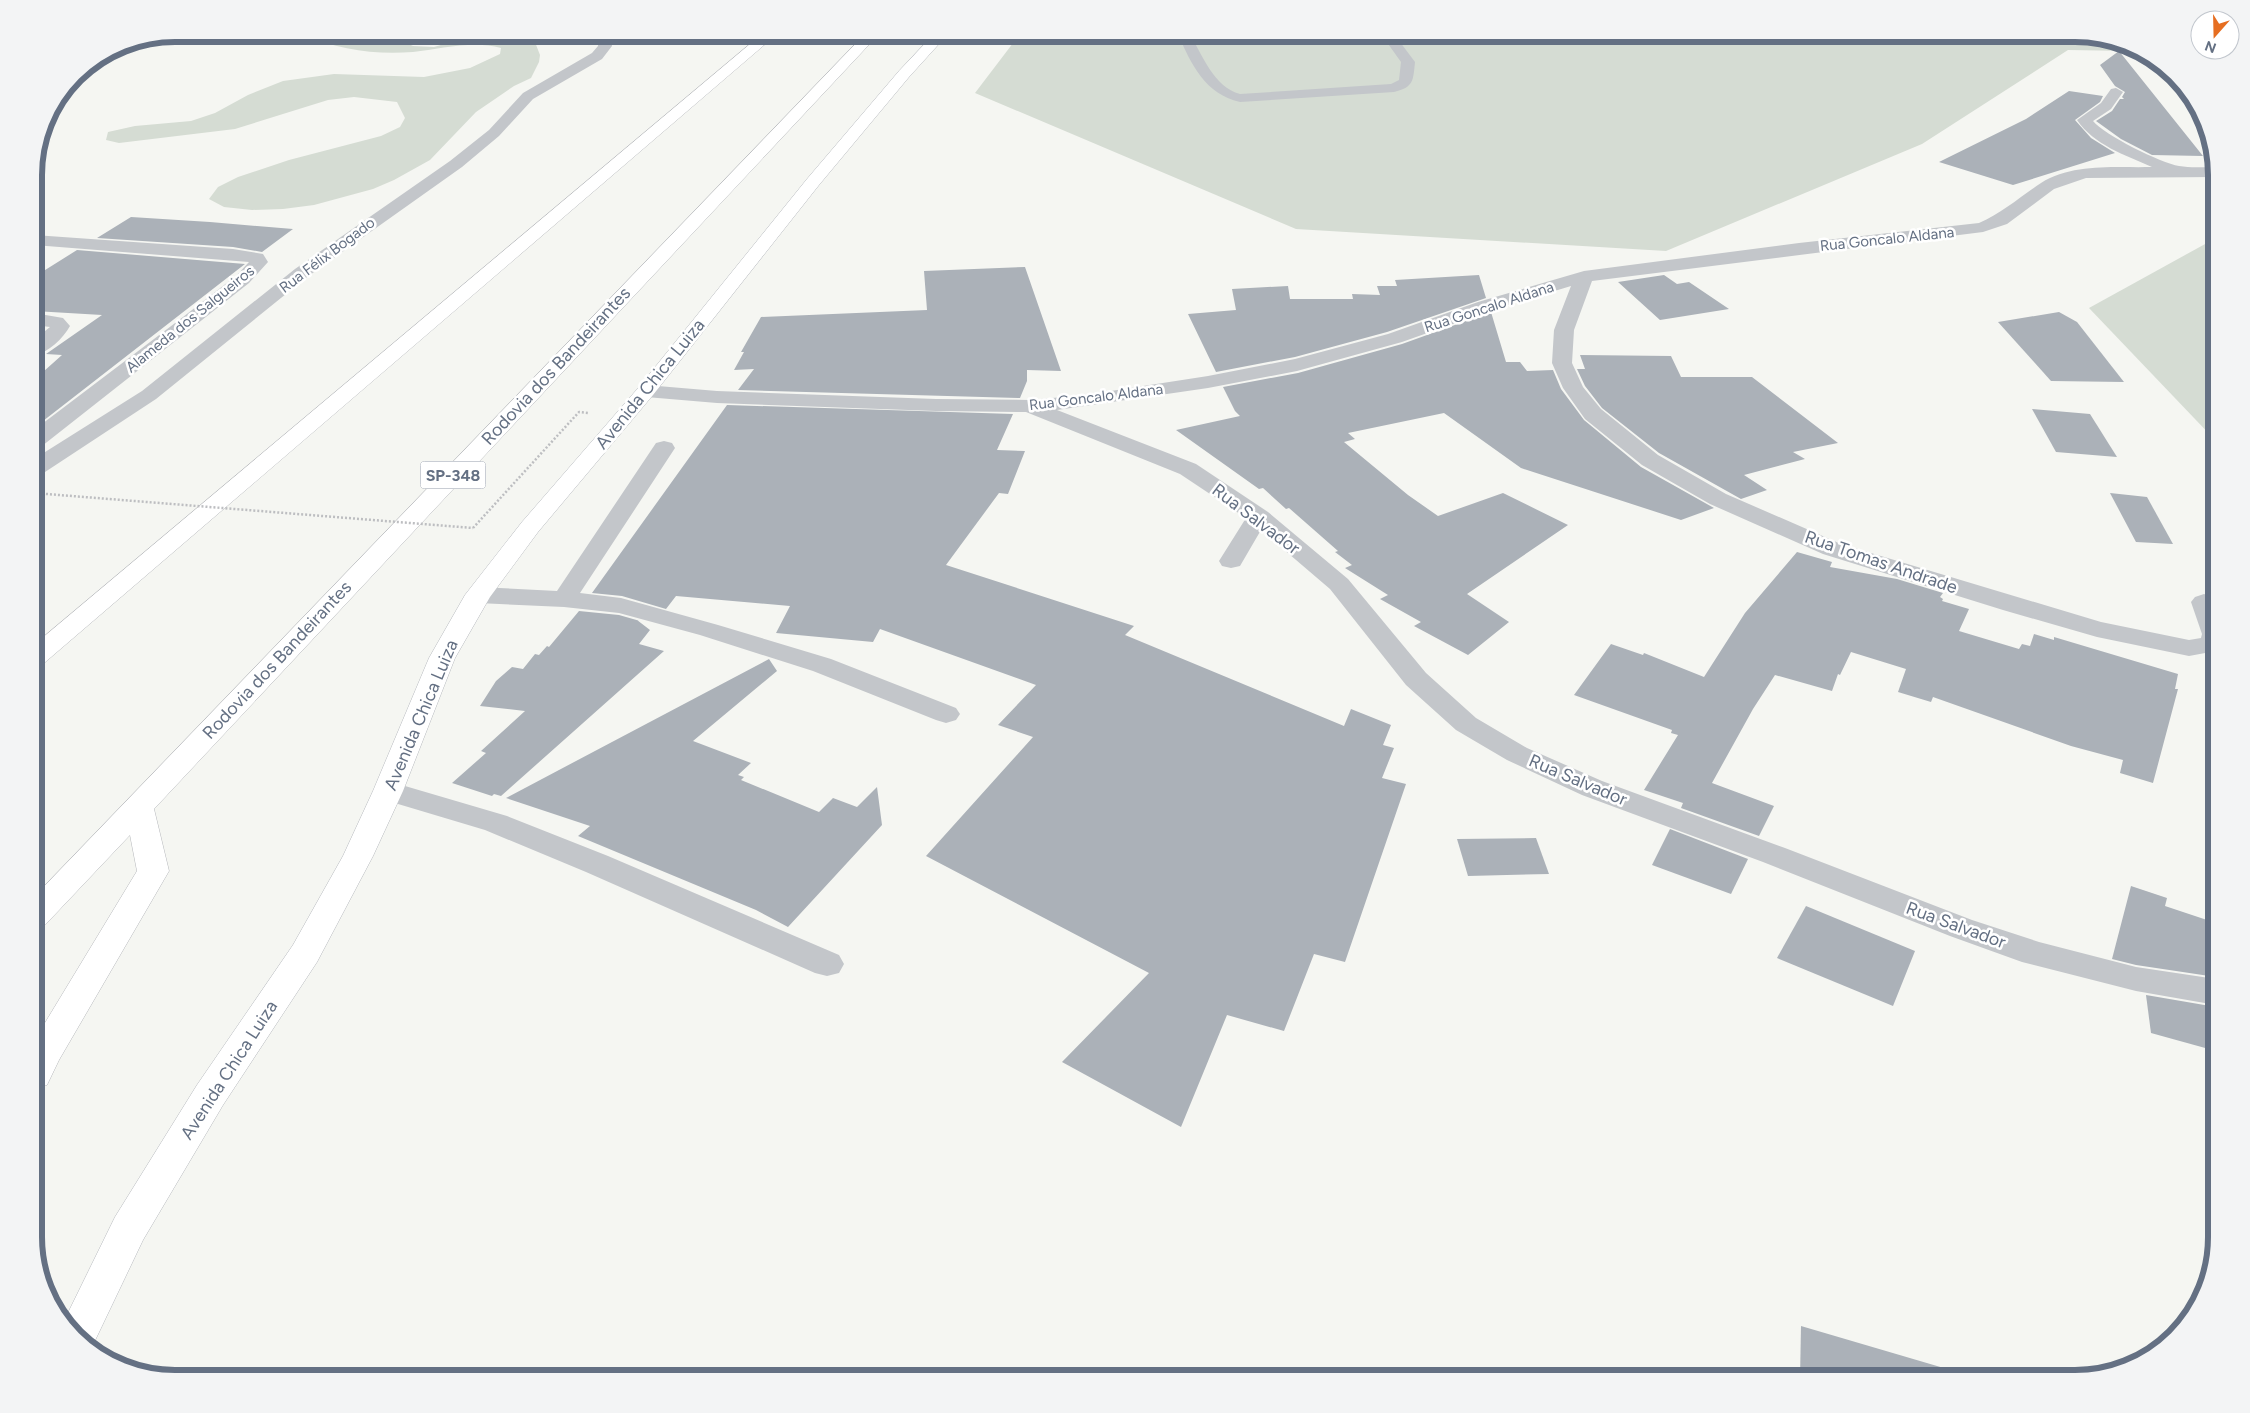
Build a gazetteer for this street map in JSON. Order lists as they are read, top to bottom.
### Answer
{
  "streets": {
    "main road": ["Rodovia dos Bandeirantes", "Avenida Chica Luiza", "SP-348"],
    "street": [
      "Rua Goncalo Aldana",
      "Rua Félix Bogado",
      "Alameda dos Salgueiros",
      "Rua Salvador",
      "Rua Tomas Andrade"
    ]
  },
  "crossings": [
    ["Rua Goncalo Aldana", "Avenida Chica Luiza"],
    ["Rua Goncalo Aldana", "Rua Salvador"],
    ["Rua Goncalo Aldana", "Rua Tomas Andrade"]
  ],
  "north": "bottom"
}
